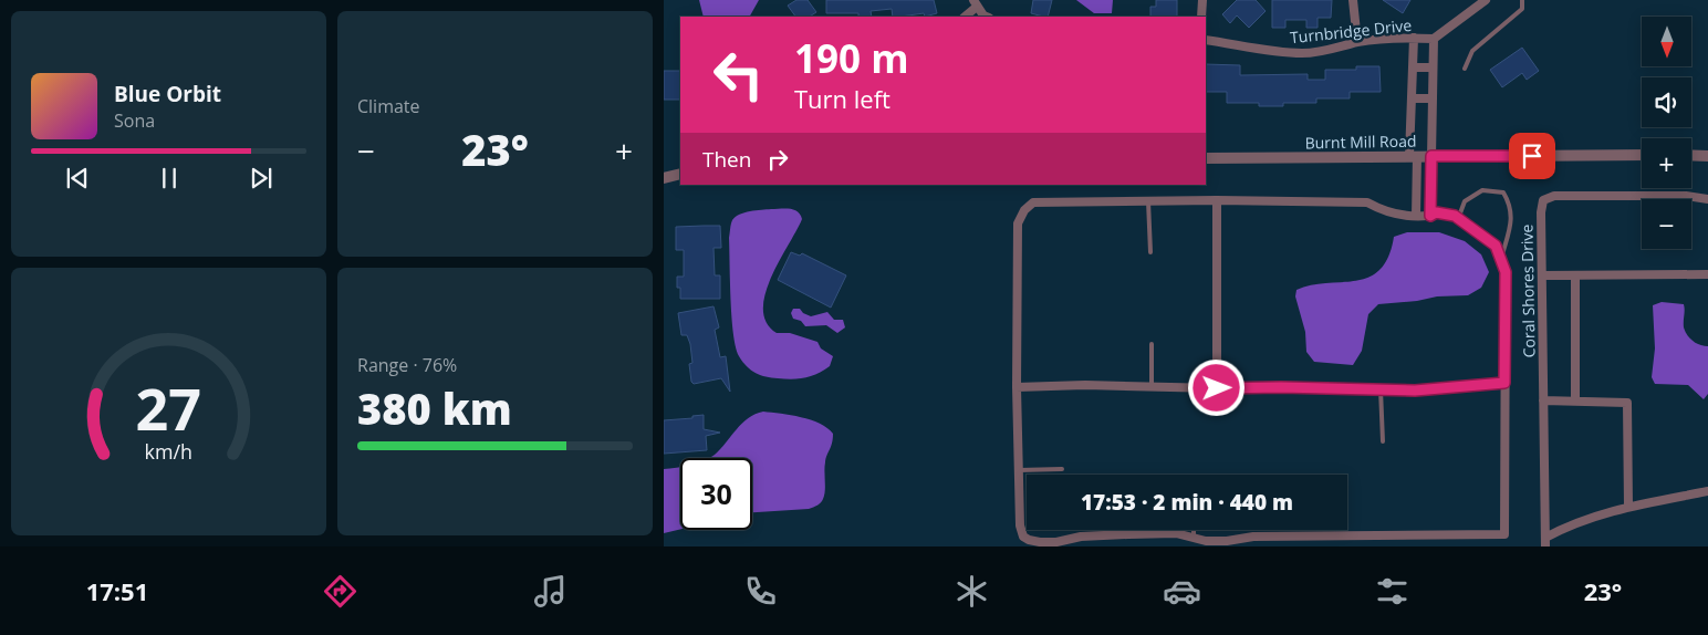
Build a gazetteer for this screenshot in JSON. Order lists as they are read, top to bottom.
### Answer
{
  "streets": {
    "street": ["Turnbridge Drive", "Burnt Mill Road", "Coral Shores Drive"]
  },
  "north": "bottom",
  "page": {
    "tile": [
      "Climate",
      ["Range · 76%", "380 km"]
    ],
    "map_buttons": ["+", "−"],
    "turn": ["190 m", "Turn left"],
    "song": ["Blue Orbit", "Sona"],
    "heat": ["−", "23°", "+"],
    "then": "Then",
    "limit": "30",
    "trip": "17:53 · 2 min · 440 m",
    "tabs": ["17:51", "23°"],
    "gauge": ["27", "km/h"]
  }
}
